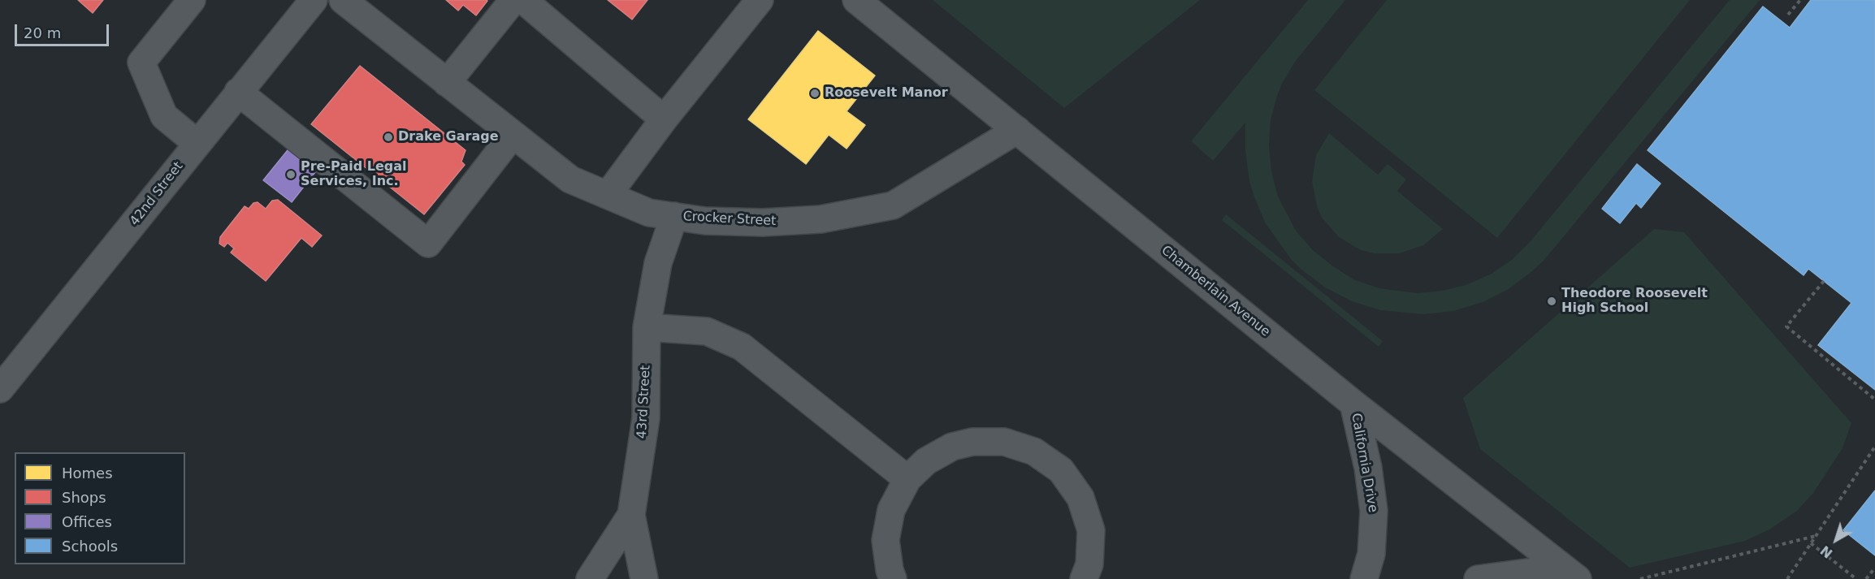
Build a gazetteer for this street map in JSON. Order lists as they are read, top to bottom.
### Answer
{
  "streets": {
    "street": [
      "42nd Street",
      "Crocker Street",
      "Chamberlain Avenue",
      "43rd Street",
      "California Drive"
    ]
  },
  "crossings": [
    ["Crocker Street", "Chamberlain Avenue"],
    ["Crocker Street", "43rd Street"],
    ["Chamberlain Avenue", "California Drive"]
  ],
  "places": [
    "Roosevelt Manor",
    "Drake Garage",
    "Pre-Paid Legal Services, Inc.",
    "Theodore Roosevelt High School"
  ],
  "legend": [
    "Homes",
    "Shops",
    "Offices",
    "Schools"
  ],
  "scale_bar": "20 m",
  "north": "bottom left"
}
